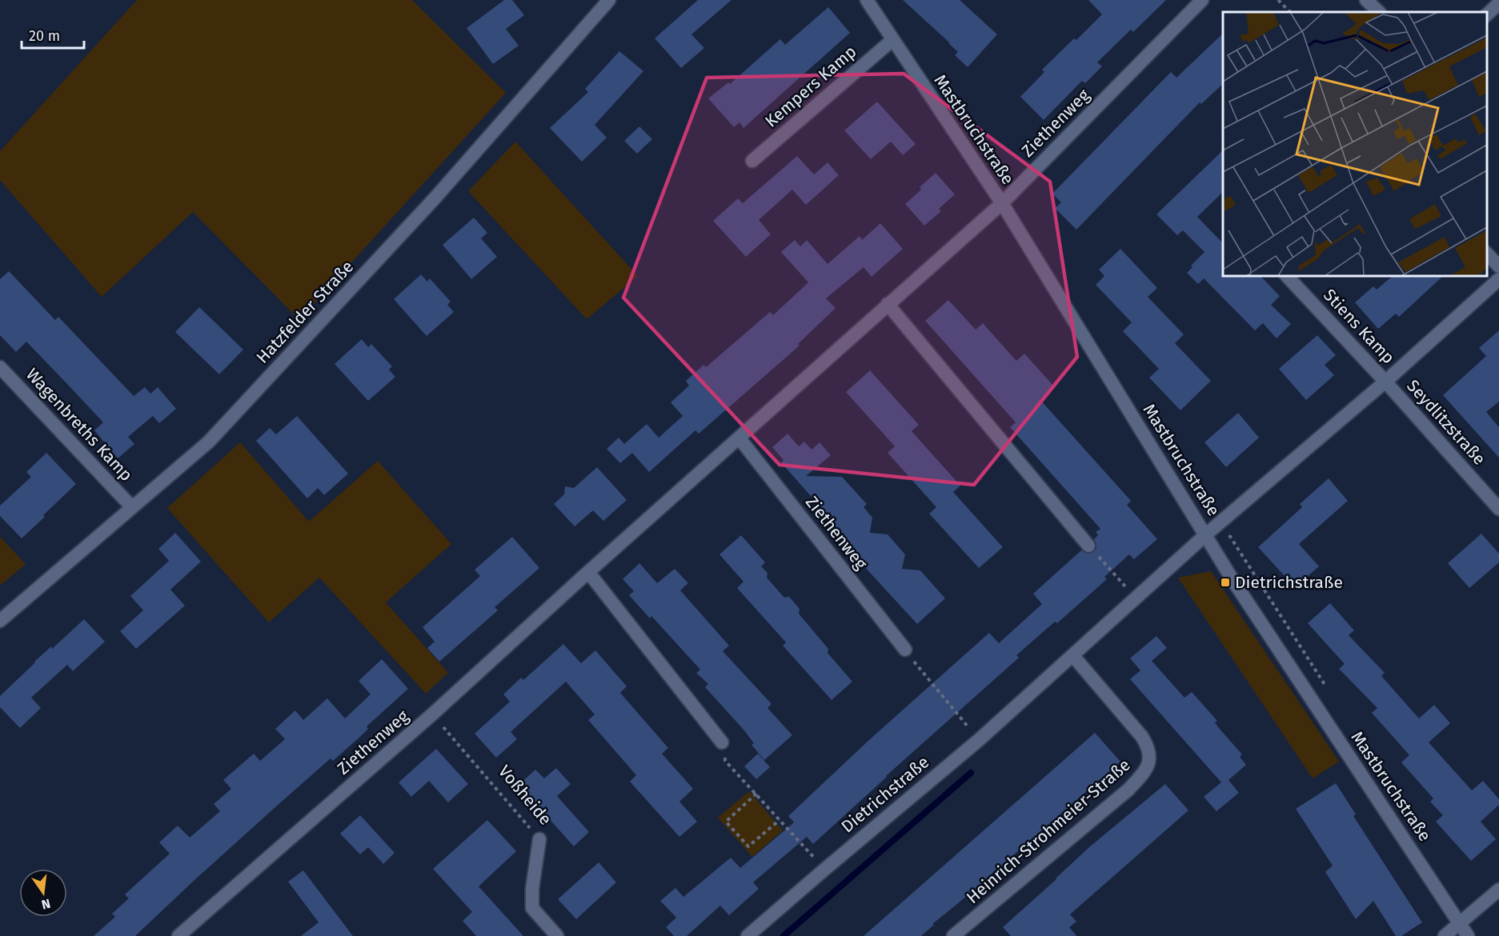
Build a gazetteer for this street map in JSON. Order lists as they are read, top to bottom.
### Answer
{
  "streets": {
    "street": [
      "Kempers Kamp",
      "Ziethenweg",
      "Mastbruchstraße",
      "Hatzfelder Straße",
      "Stiens Kamp",
      "Seydlitzstraße",
      "Wagenbreths Kamp",
      "Dietrichstraße",
      "Voßheide",
      "Heinrich-Strohmeier-Straße"
    ]
  },
  "crossings": [
    ["Kempers Kamp", "Mastbruchstraße"],
    ["Ziethenweg", "Mastbruchstraße"],
    ["Ziethenweg", "Voßheide"],
    ["Mastbruchstraße", "Dietrichstraße"],
    ["Hatzfelder Straße", "Wagenbreths Kamp"],
    ["Stiens Kamp", "Seydlitzstraße"],
    ["Stiens Kamp", "Dietrichstraße"],
    ["Seydlitzstraße", "Dietrichstraße"],
    ["Dietrichstraße", "Heinrich-Strohmeier-Straße"]
  ],
  "places": {
    "transit": ["Dietrichstraße"]
  },
  "scale_bar": "20 m",
  "north": "bottom"
}
